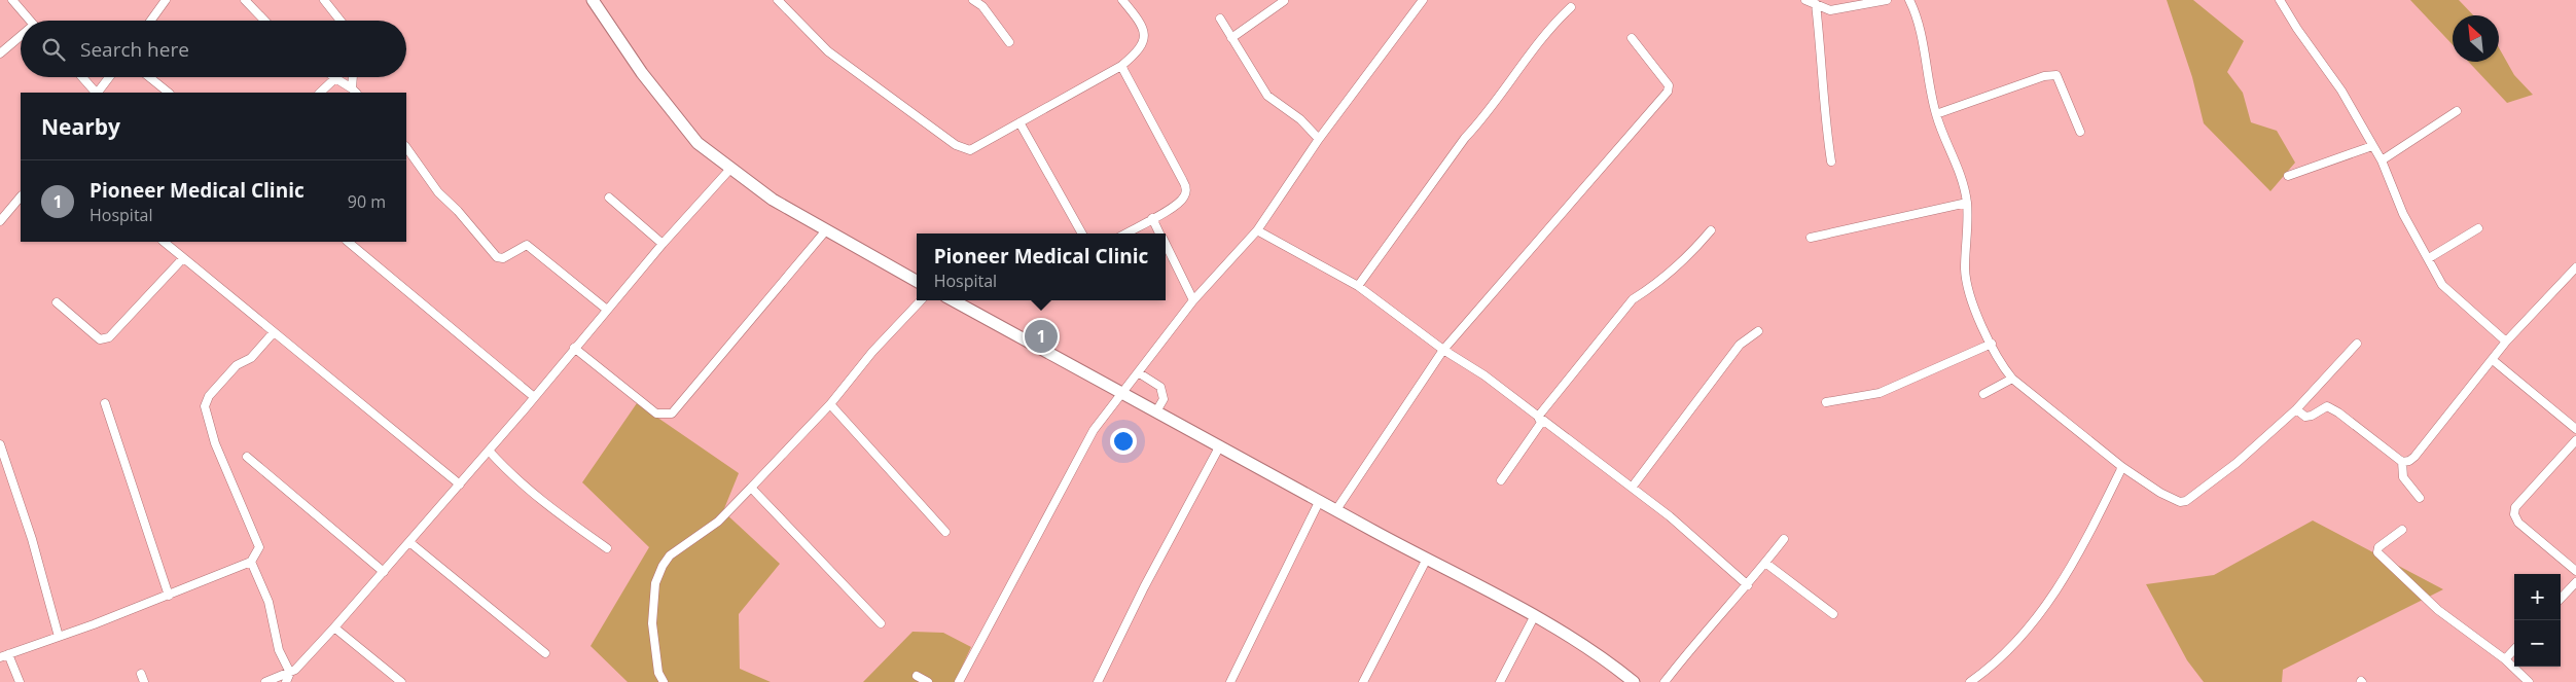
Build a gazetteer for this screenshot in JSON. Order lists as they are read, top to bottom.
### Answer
{
  "north": "top left",
  "page": {
    "search": "Search here",
    "heading": "Nearby",
    "list": [
      {
        "mark": "1",
        "name": "Pioneer Medical Clinic",
        "note": "Hospital",
        "value": "90 m"
      }
    ],
    "popup": ["Pioneer Medical Clinic", "Hospital"],
    "pins": "1",
    "map_buttons": ["+", "−"]
  }
}
